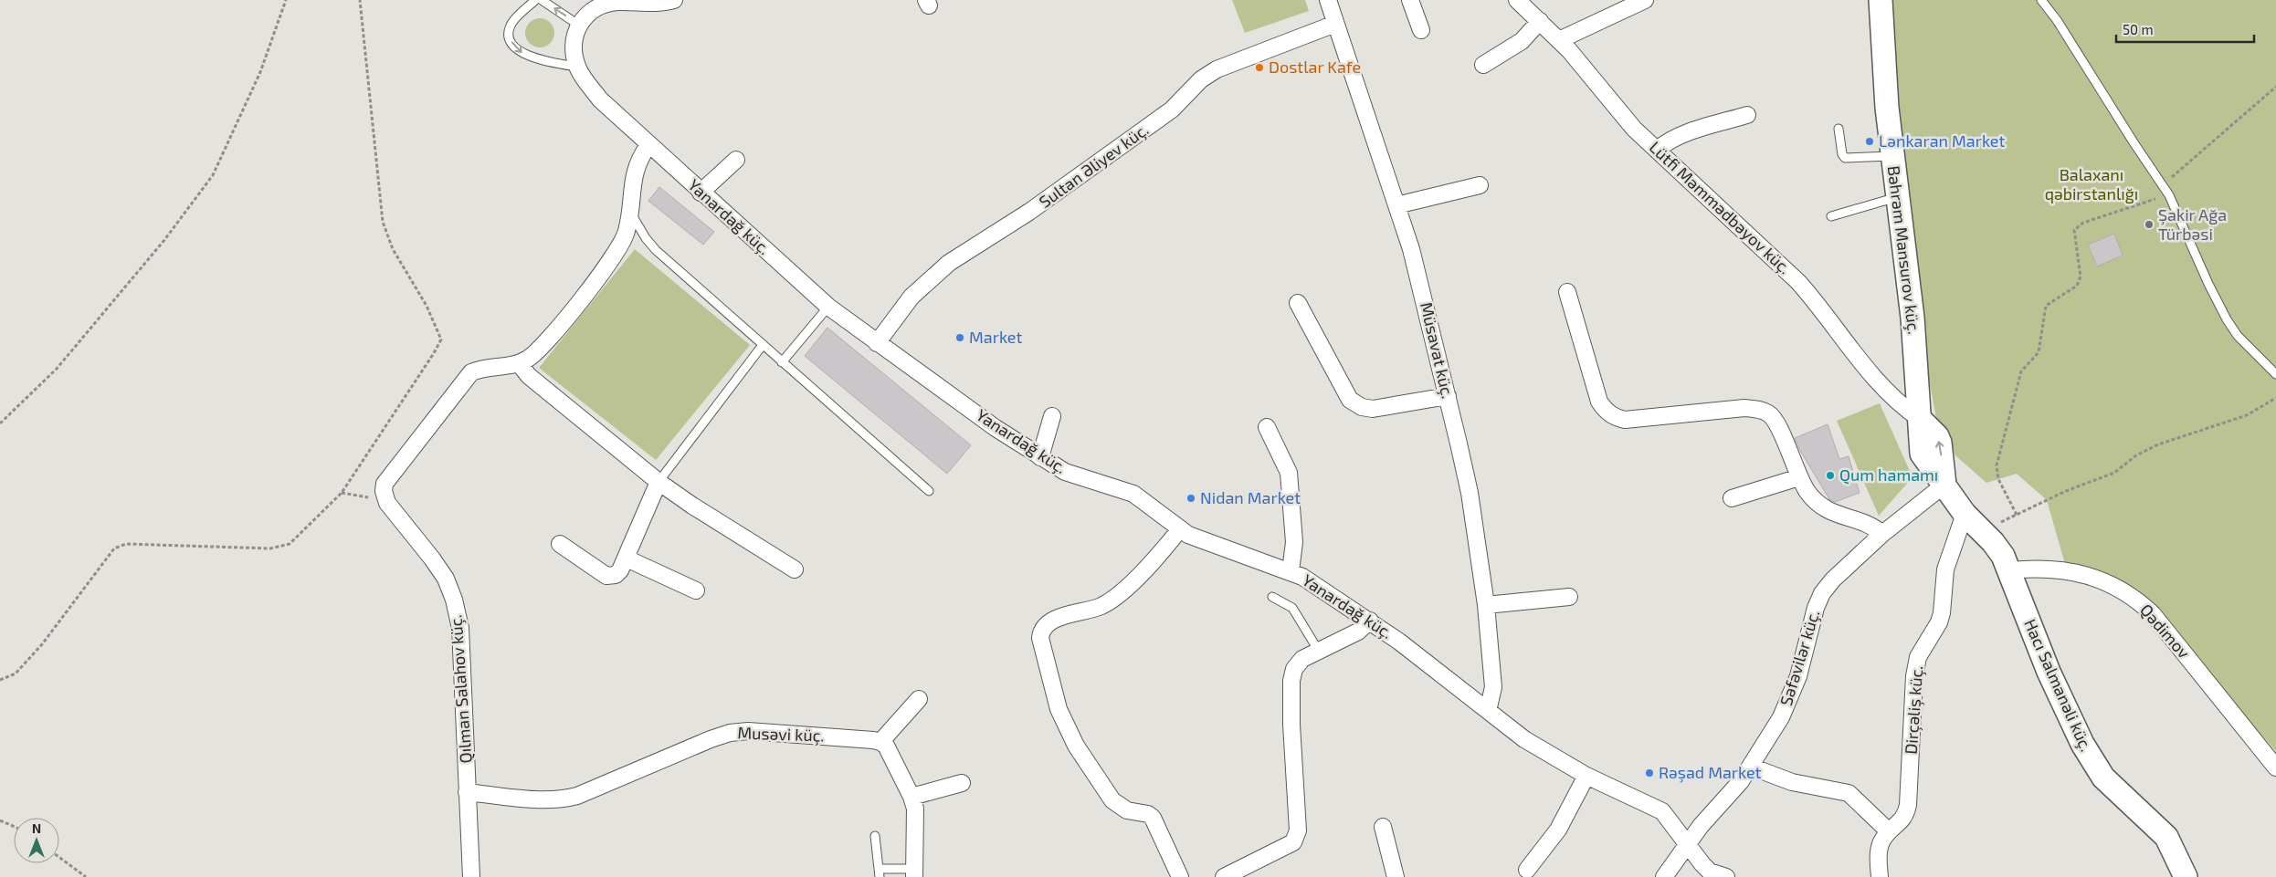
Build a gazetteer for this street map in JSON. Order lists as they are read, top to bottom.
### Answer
{
  "streets": {
    "street": [
      "Sultan Əliyev küç.",
      "Lütfi Məmmədbəyov küç.",
      "Yanardağ küç.",
      "Bəhrəm Mansurov küç.",
      "Müsavat küç.",
      "Qədimov",
      "Səfəvilər küç.",
      "Hacı Salmanəli küç.",
      "Qılman Salahov küç.",
      "Dirçəliş küç.",
      "Musəvi küç."
    ]
  },
  "crossings": [
    ["Sultan Əliyev küç.", "Yanardağ küç."],
    ["Sultan Əliyev küç.", "Müsavat küç."],
    ["Lütfi Məmmədbəyov küç.", "Bəhrəm Mansurov küç."],
    ["Yanardağ küç.", "Müsavat küç."],
    ["Yanardağ küç.", "Səfəvilər küç."],
    ["Qədimov", "Hacı Salmanəli küç."],
    ["Səfəvilər küç.", "Hacı Salmanəli küç."],
    ["Hacı Salmanəli küç.", "Dirçəliş küç."],
    ["Qılman Salahov küç.", "Musəvi küç."]
  ],
  "parks": ["Balaxanı qəbirstanlığı"],
  "places": [
    "Dostlar Kafe",
    "Lənkaran Market",
    "Şakir Ağa Türbəsi",
    "Market",
    "Qum hamamı",
    "Nidan Market",
    "Rəşad Market"
  ],
  "scale_bar": "50 m",
  "north": "top"
}
